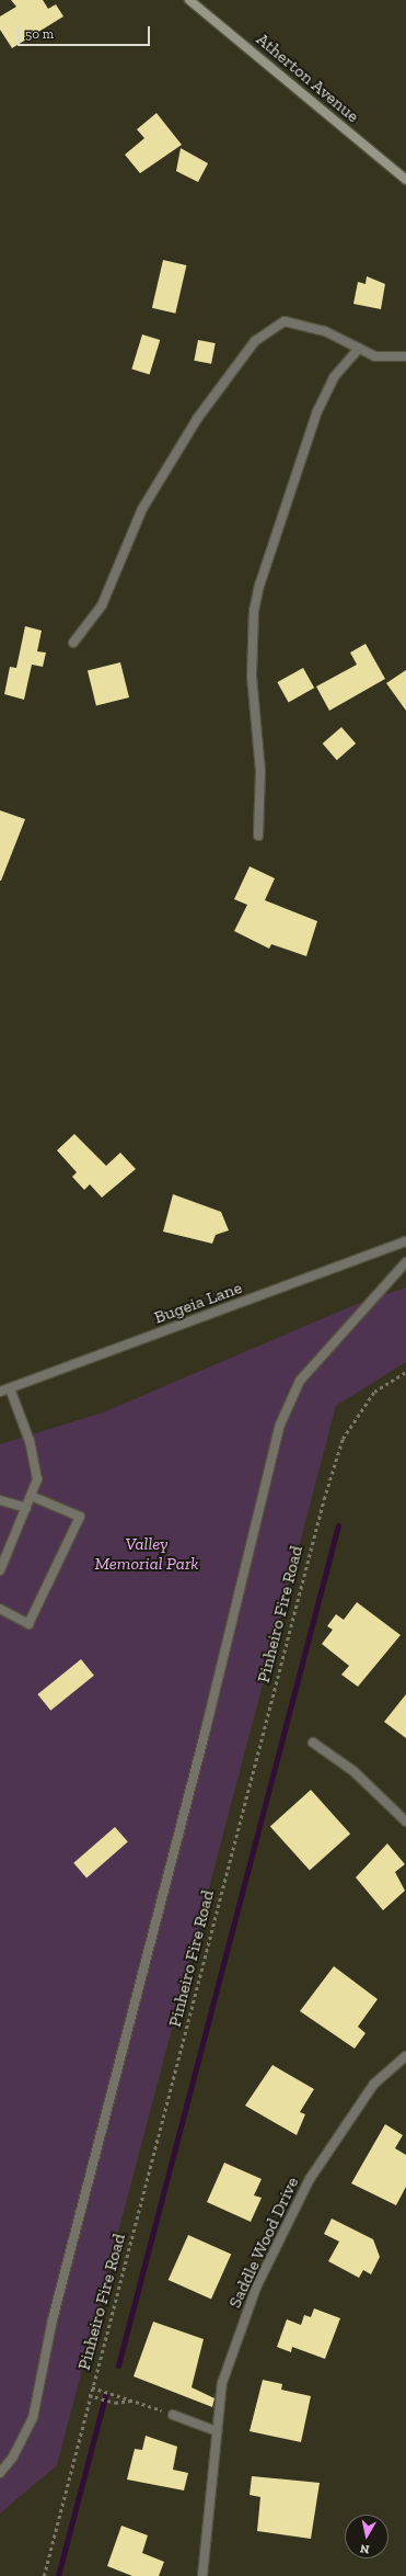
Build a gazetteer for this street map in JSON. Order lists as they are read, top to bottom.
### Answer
{
  "streets": {
    "main road": ["Atherton Avenue"],
    "street": ["Bugeia Lane", "Saddle Wood Drive"],
    "path": ["Pinheiro Fire Road"]
  },
  "parks": ["Valley Memorial Park"],
  "scale_bar": "50 m",
  "north": "bottom"
}
